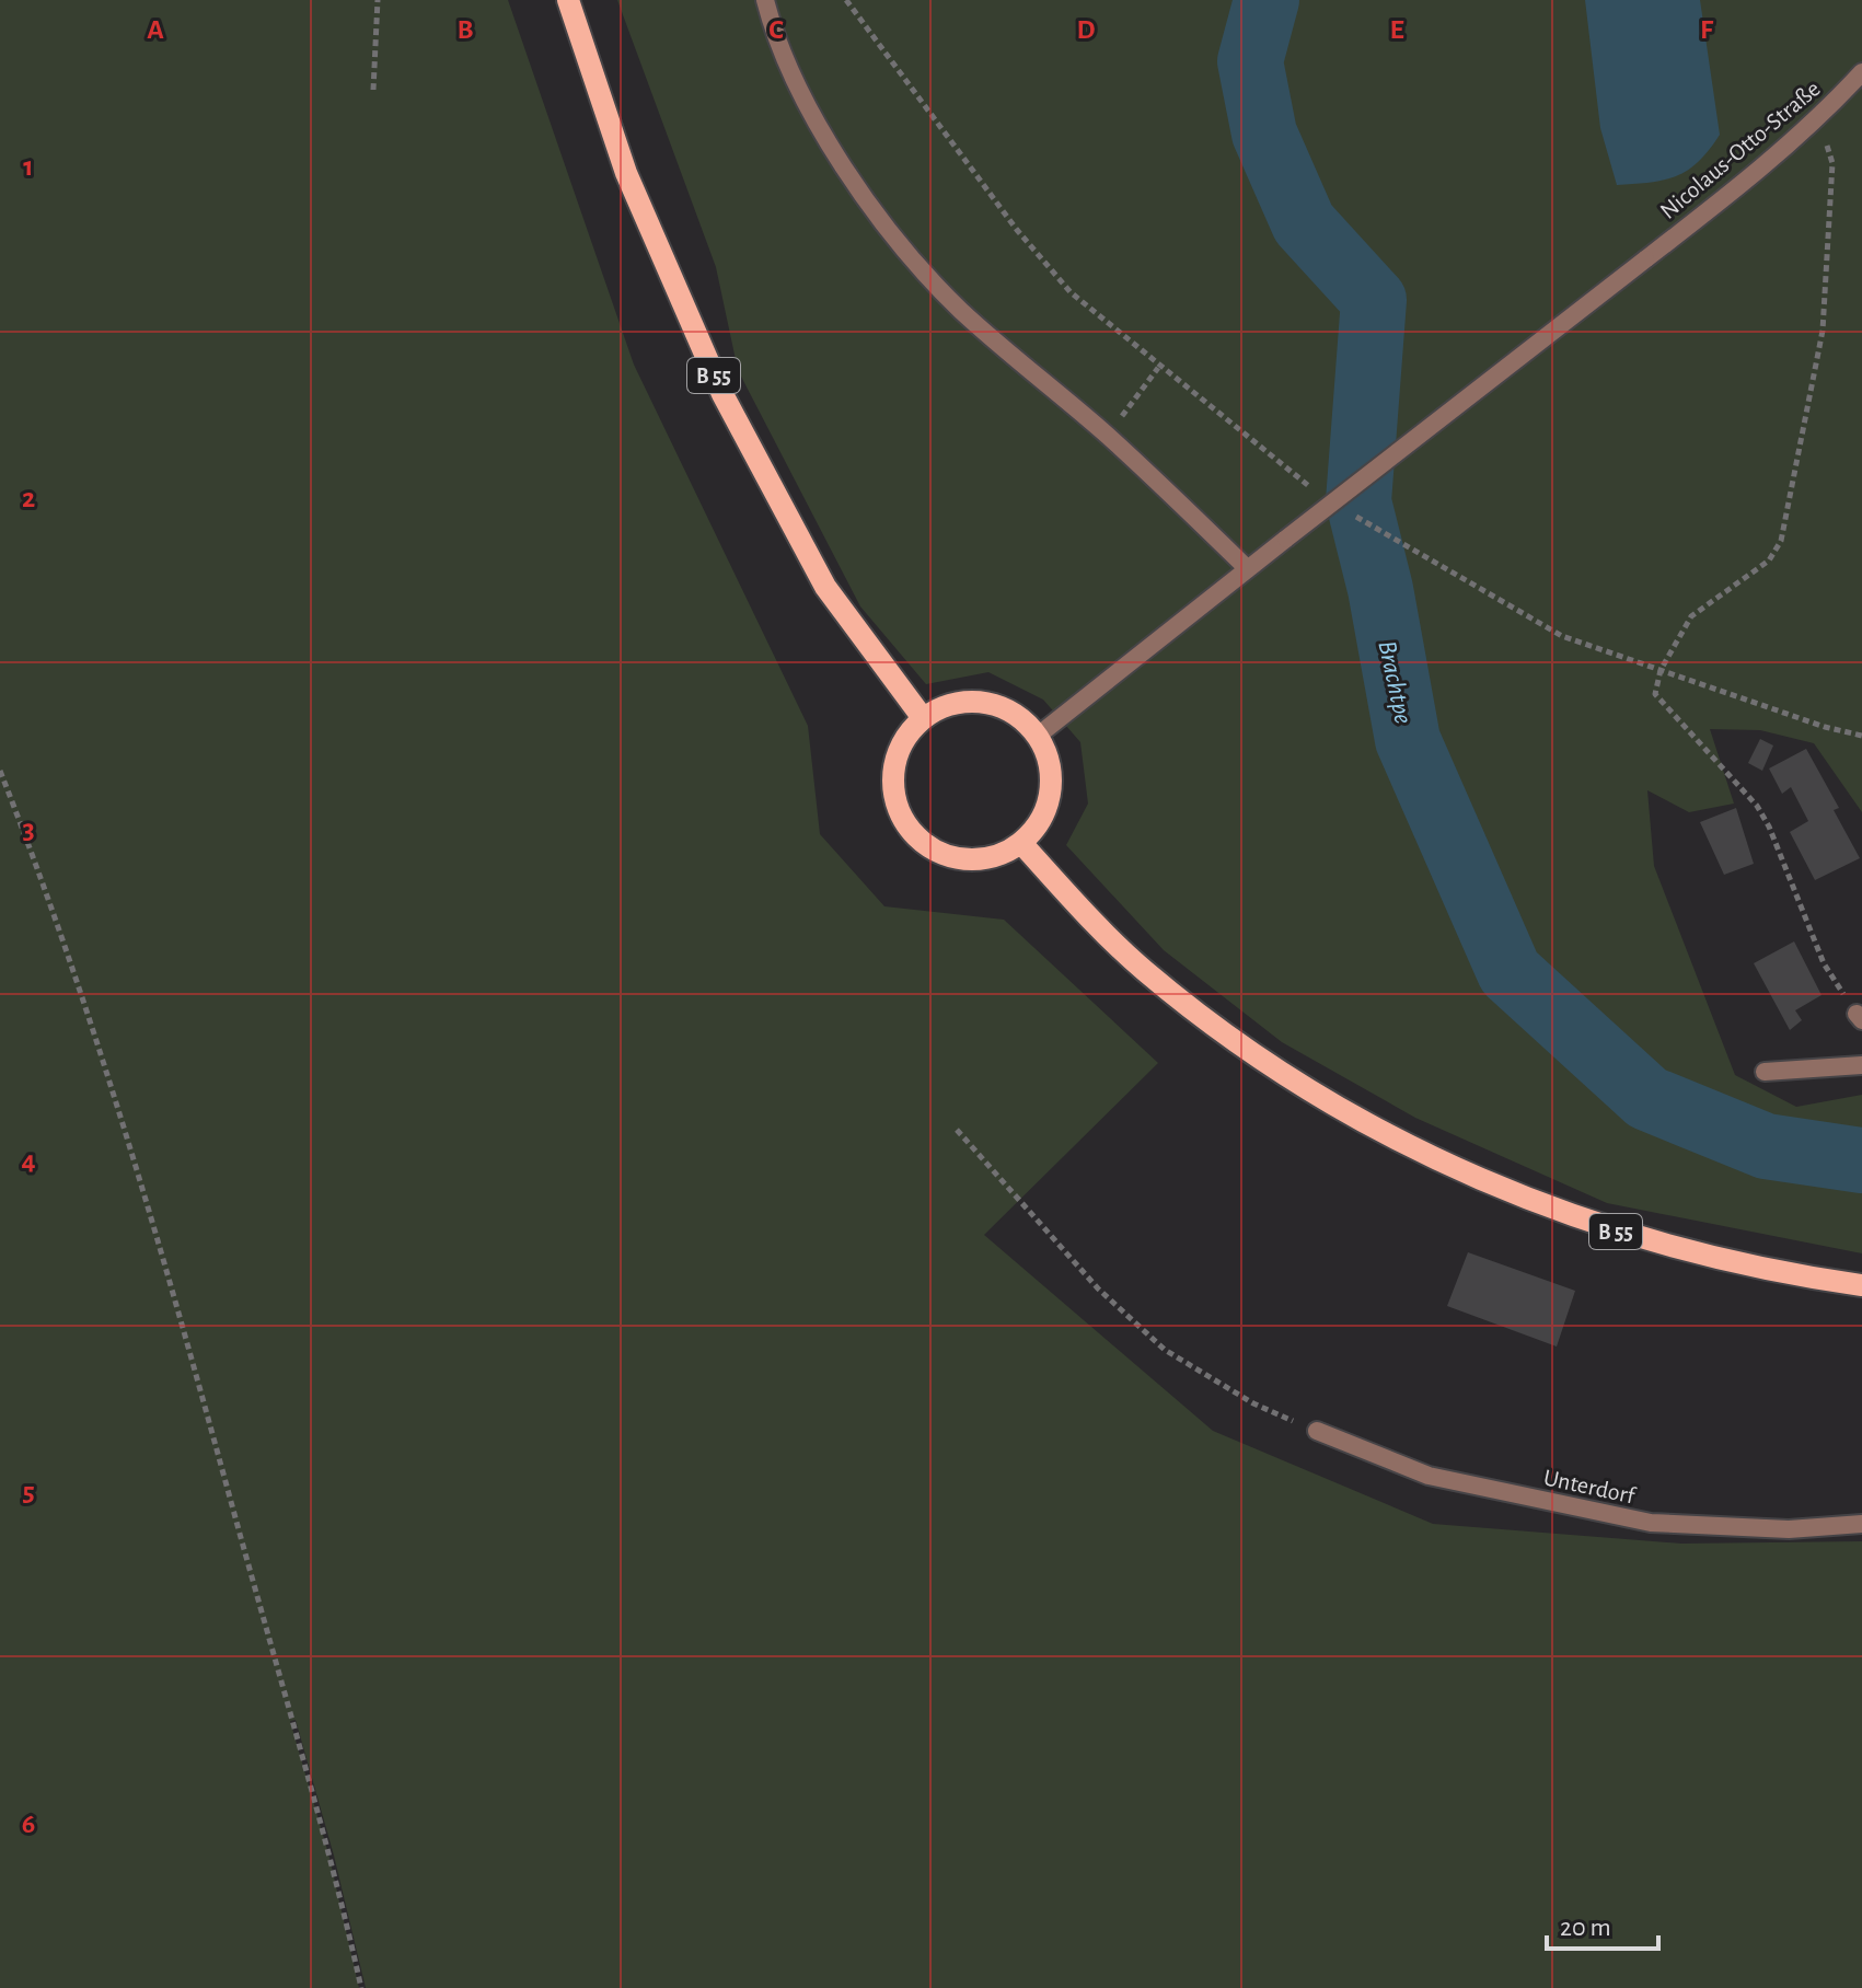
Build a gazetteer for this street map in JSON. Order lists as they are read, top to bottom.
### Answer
{
  "streets": {
    "main road": ["B 55"],
    "street": ["Nicolaus-Otto-Straße", "Unterdorf"]
  },
  "crossings": [
    ["Nicolaus-Otto-Straße", "B 55"]
  ],
  "water": ["Brachtpe"],
  "scale_bar": "20 m",
  "grid": {
    "columns": [
      "A",
      "B",
      "C",
      "D",
      "E",
      "F"
    ],
    "rows": [
      "1",
      "2",
      "3",
      "4",
      "5",
      "6"
    ]
  }
}
